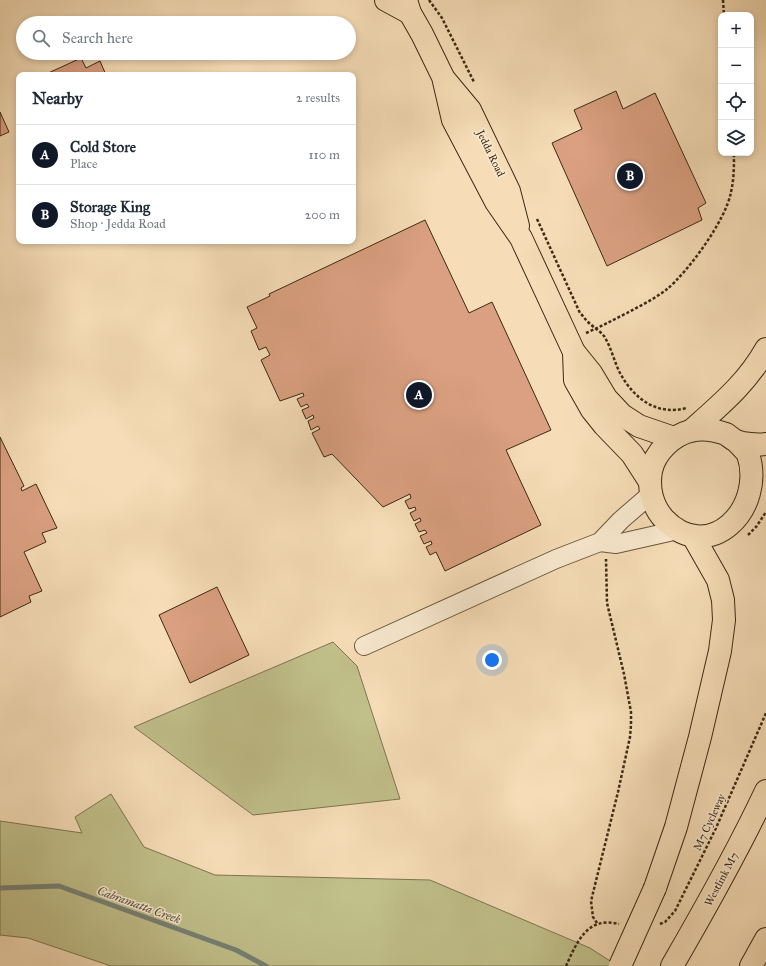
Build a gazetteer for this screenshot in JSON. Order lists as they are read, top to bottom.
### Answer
{
  "streets": {
    "main road": ["Jedda Road", "Westlink M7"],
    "path": ["M7 Cycleway"]
  },
  "water": ["Cabramatta Creek"],
  "page": {
    "map_buttons": ["+", "−"],
    "search": "Search here",
    "heading": ["Nearby", "2 results"],
    "list": [
      {
        "mark": "A",
        "name": "Cold Store",
        "note": "Place",
        "value": "110 m"
      },
      {
        "mark": "B",
        "name": "Storage King",
        "note": "Shop · Jedda Road",
        "value": "200 m"
      }
    ],
    "pins": ["B", "A"]
  }
}
